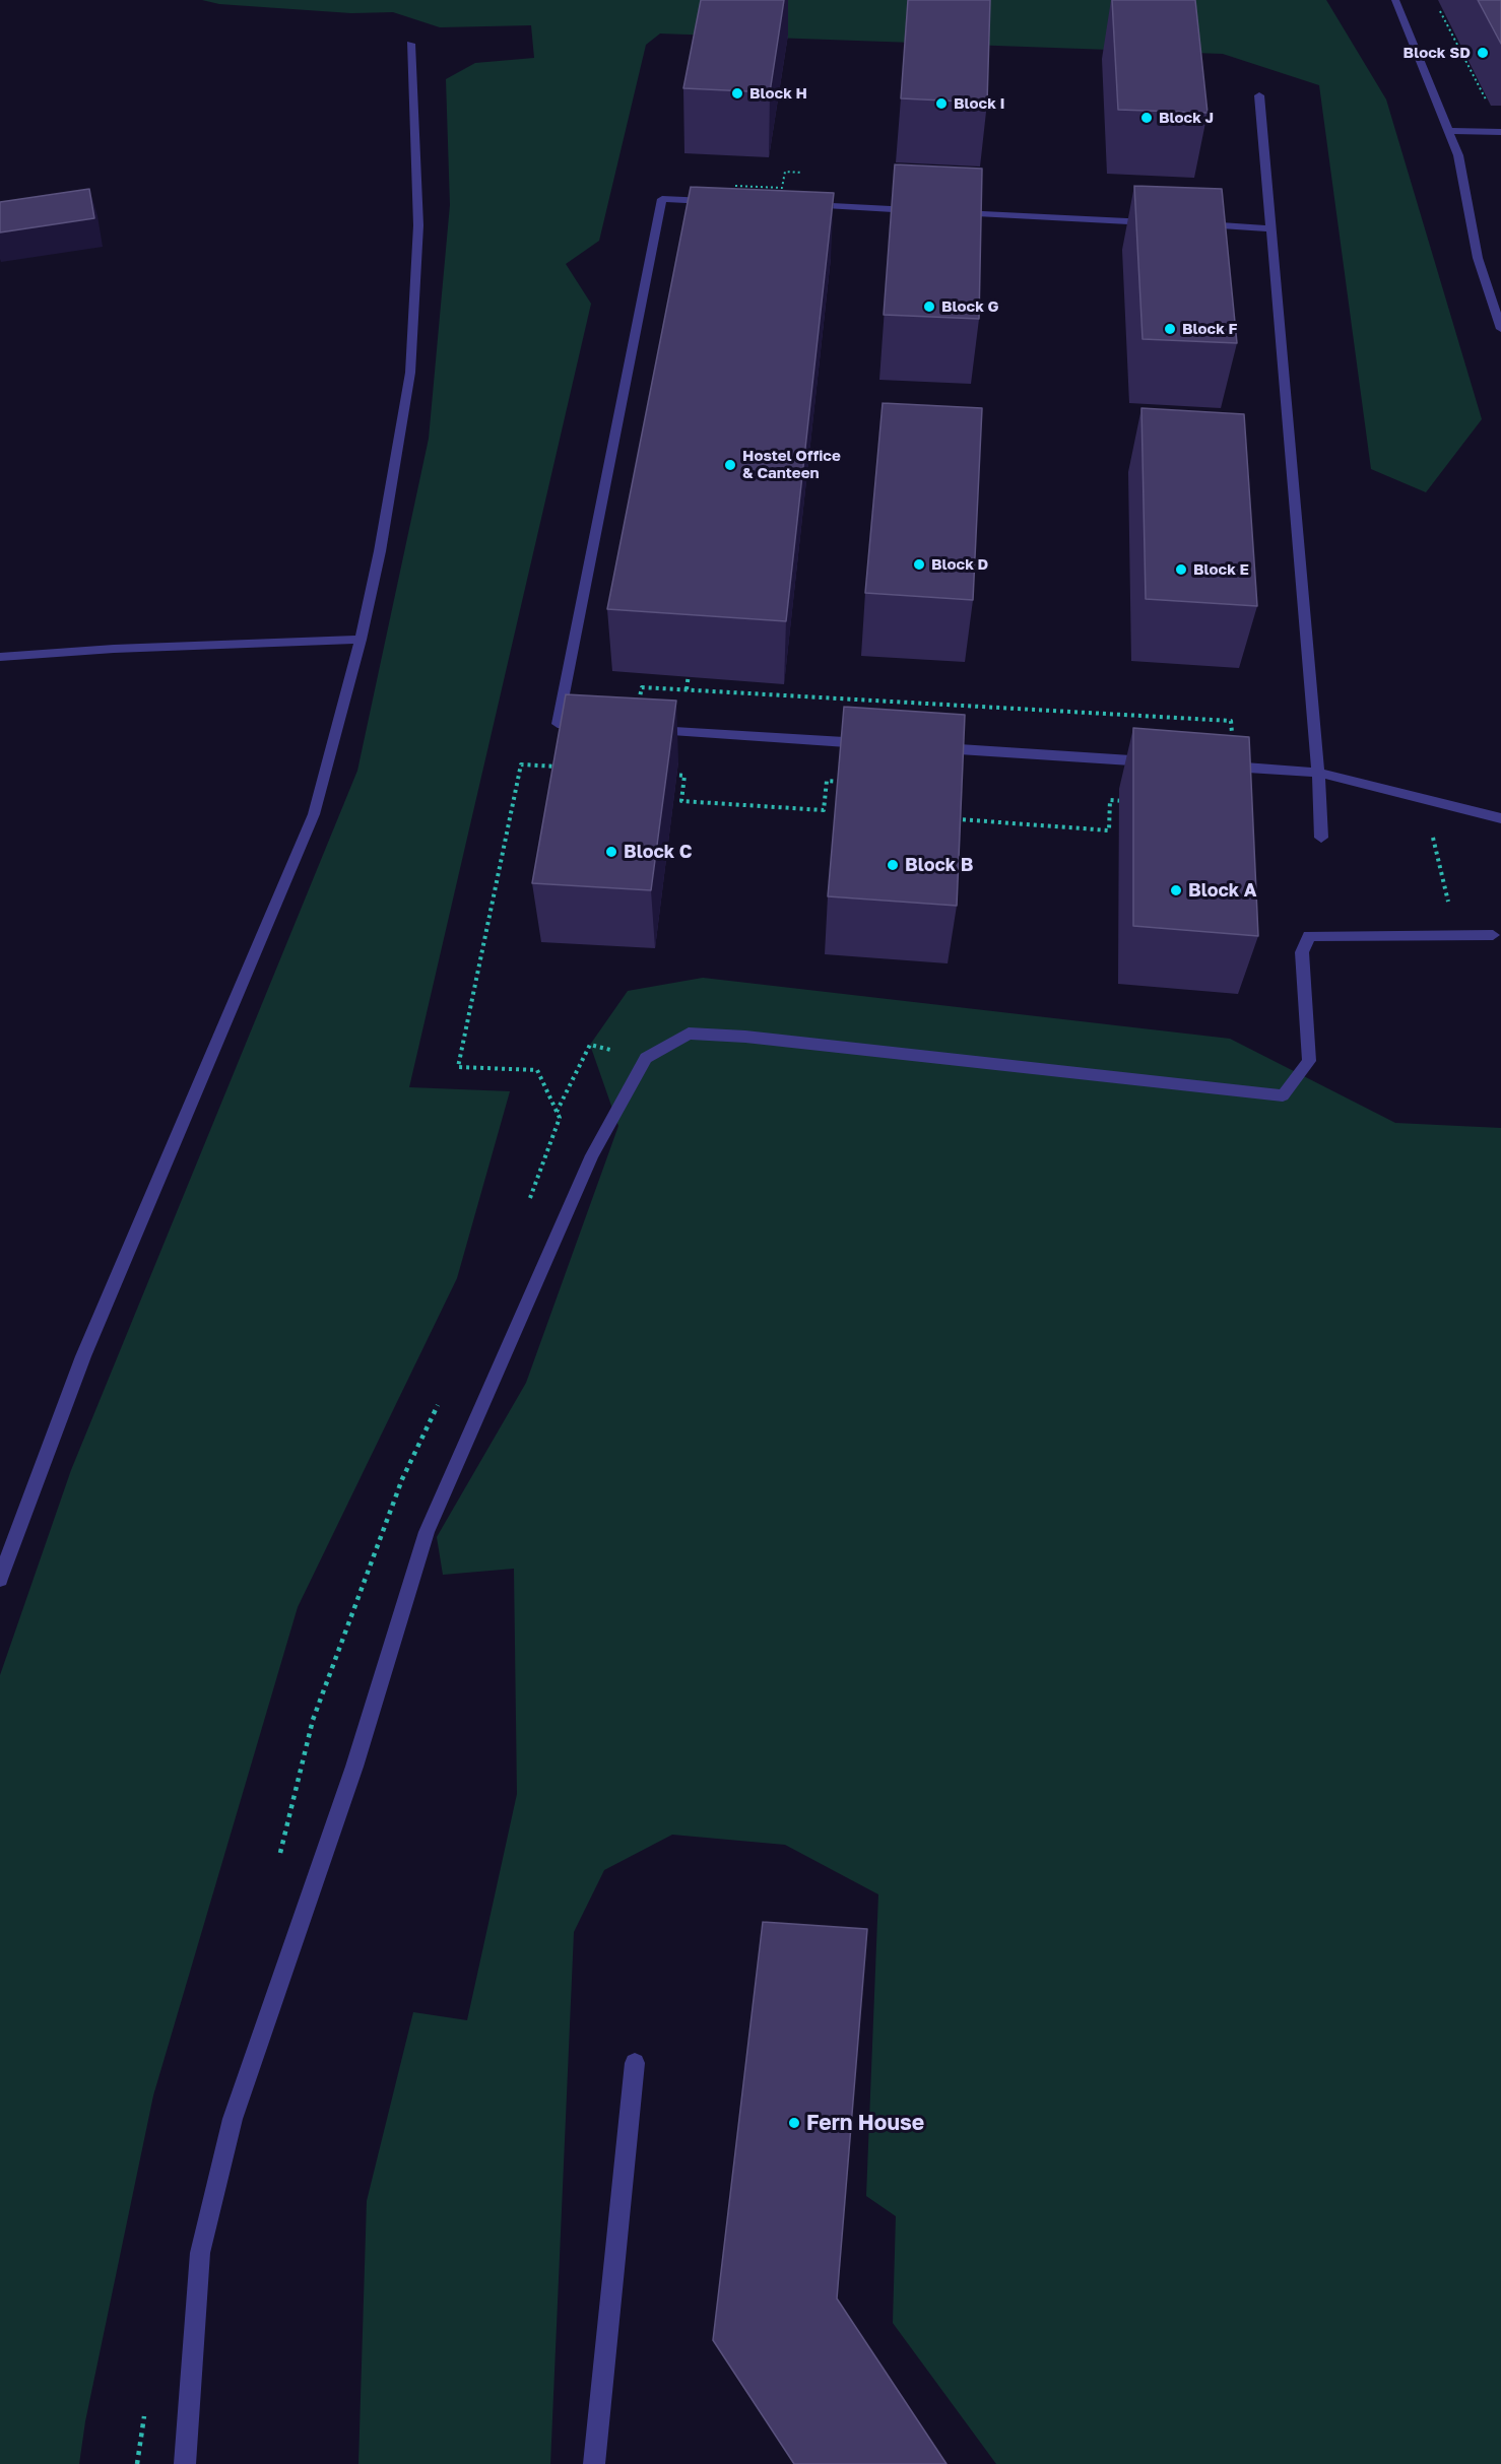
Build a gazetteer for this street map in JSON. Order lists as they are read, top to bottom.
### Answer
{
  "places": [
    "Block SD",
    "Block H",
    "Block I",
    "Block J",
    "Block G",
    "Block F",
    "Hostel Office & Canteen",
    "Block D",
    "Block E",
    "Block C",
    "Block B",
    "Block A",
    "Fern House"
  ]
}
